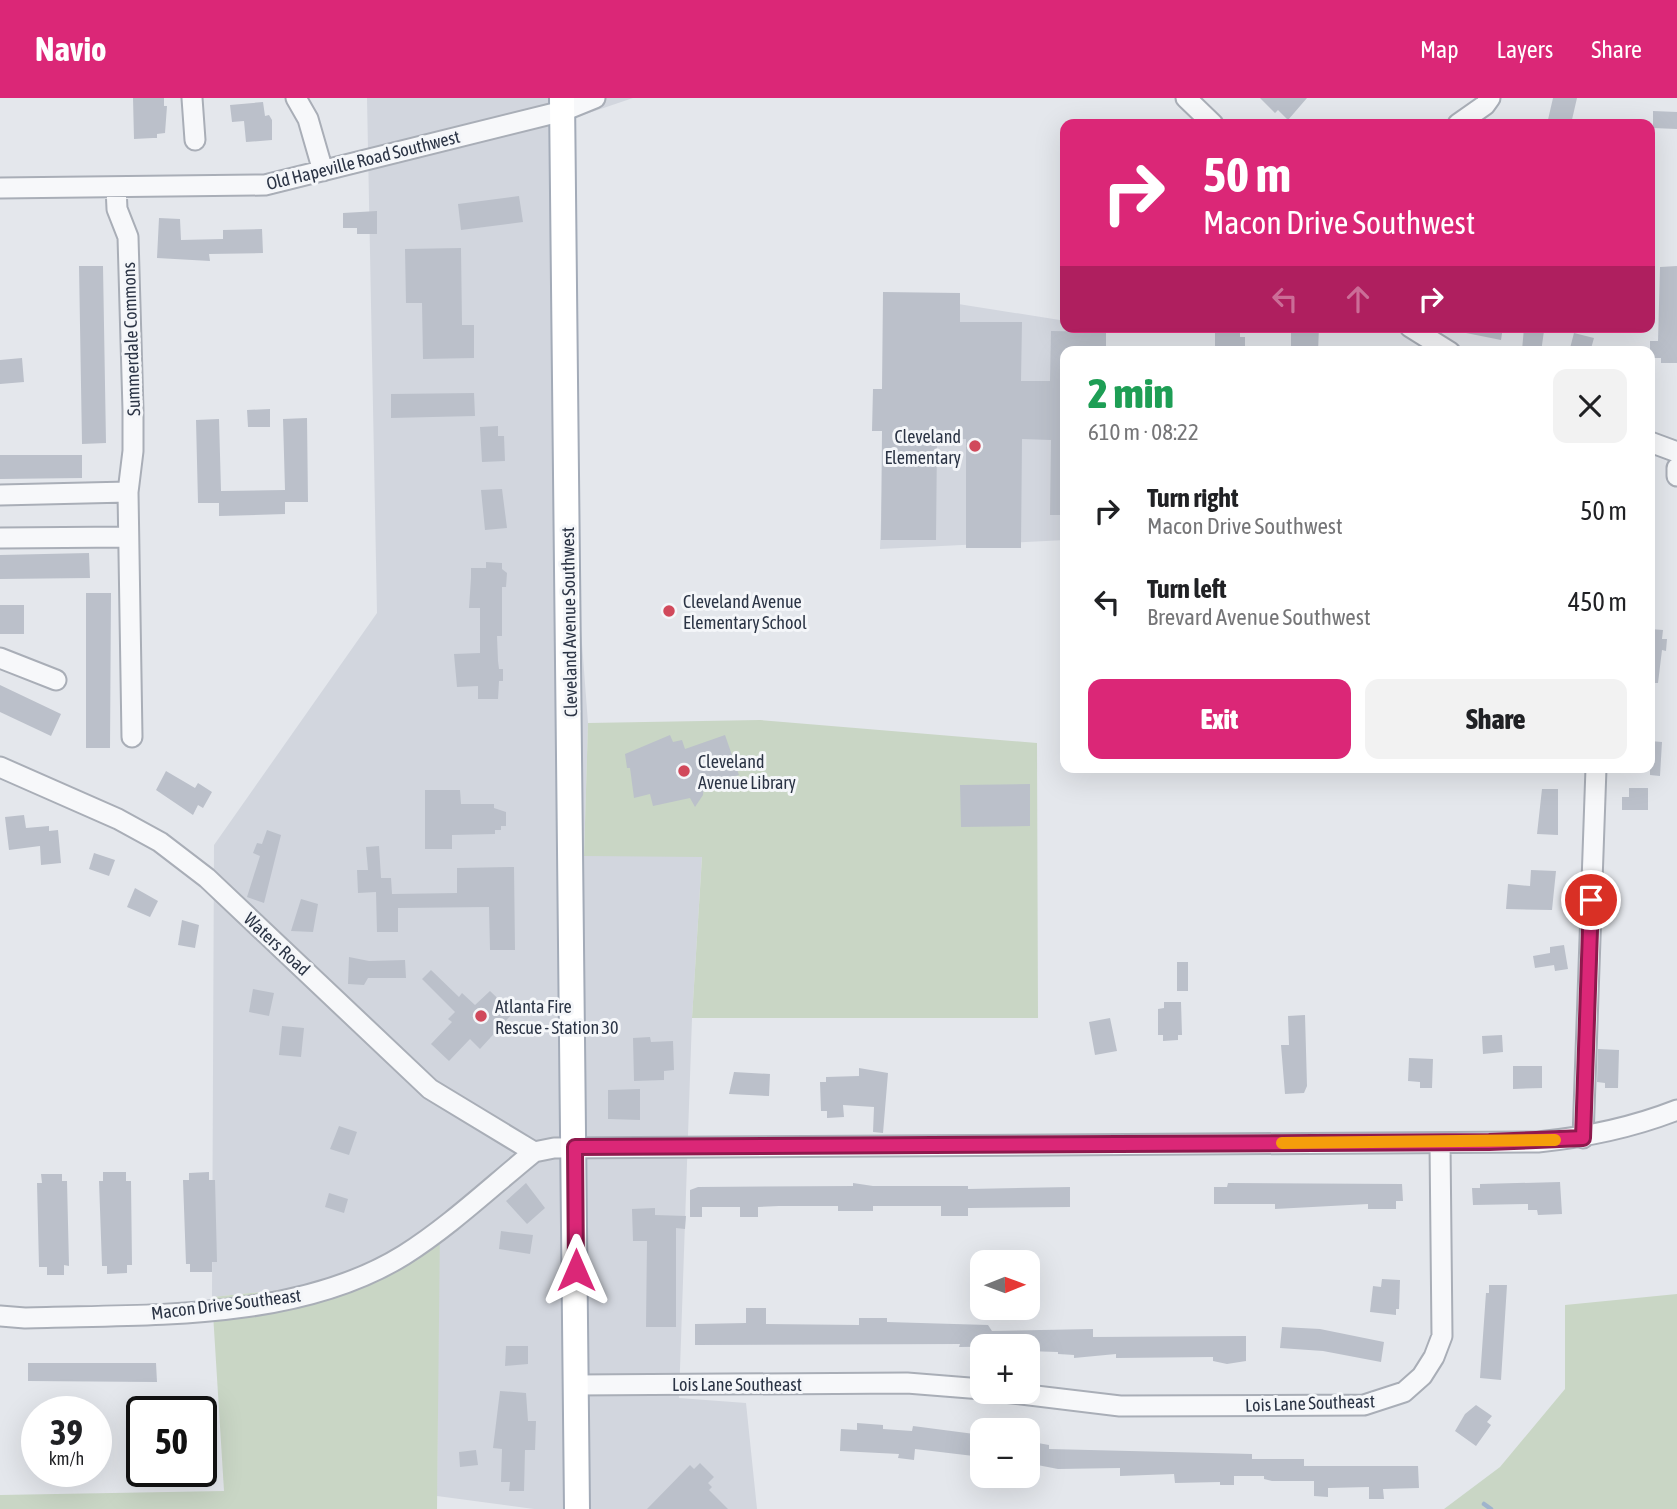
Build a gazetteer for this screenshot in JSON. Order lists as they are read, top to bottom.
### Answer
{
  "streets": {
    "main road": ["Cleveland Avenue Southwest"],
    "street": [
      "Old Hapeville Road Southwest",
      "Summerdale Commons",
      "Waters Road",
      "Macon Drive Southeast",
      "Lois Lane Southeast"
    ]
  },
  "crossings": [
    ["Old Hapeville Road Southwest", "Summerdale Commons"],
    ["Old Hapeville Road Southwest", "Cleveland Avenue Southwest"],
    ["Cleveland Avenue Southwest", "Lois Lane Southeast"],
    ["Waters Road", "Macon Drive Southeast"]
  ],
  "places": [
    "Cleveland Elementary",
    "Cleveland Avenue Elementary School",
    "Cleveland Avenue Library",
    "Atlanta Fire Rescue - Station 30"
  ],
  "north": "right",
  "page": {
    "header": "Navio",
    "nav": ["Map", "Layers", "Share"],
    "turn": ["50 m", "Macon Drive Southwest"],
    "heading": ["2 min", "610 m · 08:22"],
    "list": [
      {
        "name": "Turn right",
        "note": "Macon Drive Southwest",
        "value": "50 m"
      },
      {
        "name": "Turn left",
        "note": "Brevard Avenue Southwest",
        "value": "450 m"
      }
    ],
    "buttons": ["Exit", "Share"],
    "map_buttons": ["+", "−"],
    "speed": "39 km/h",
    "limit": "50"
  }
}
